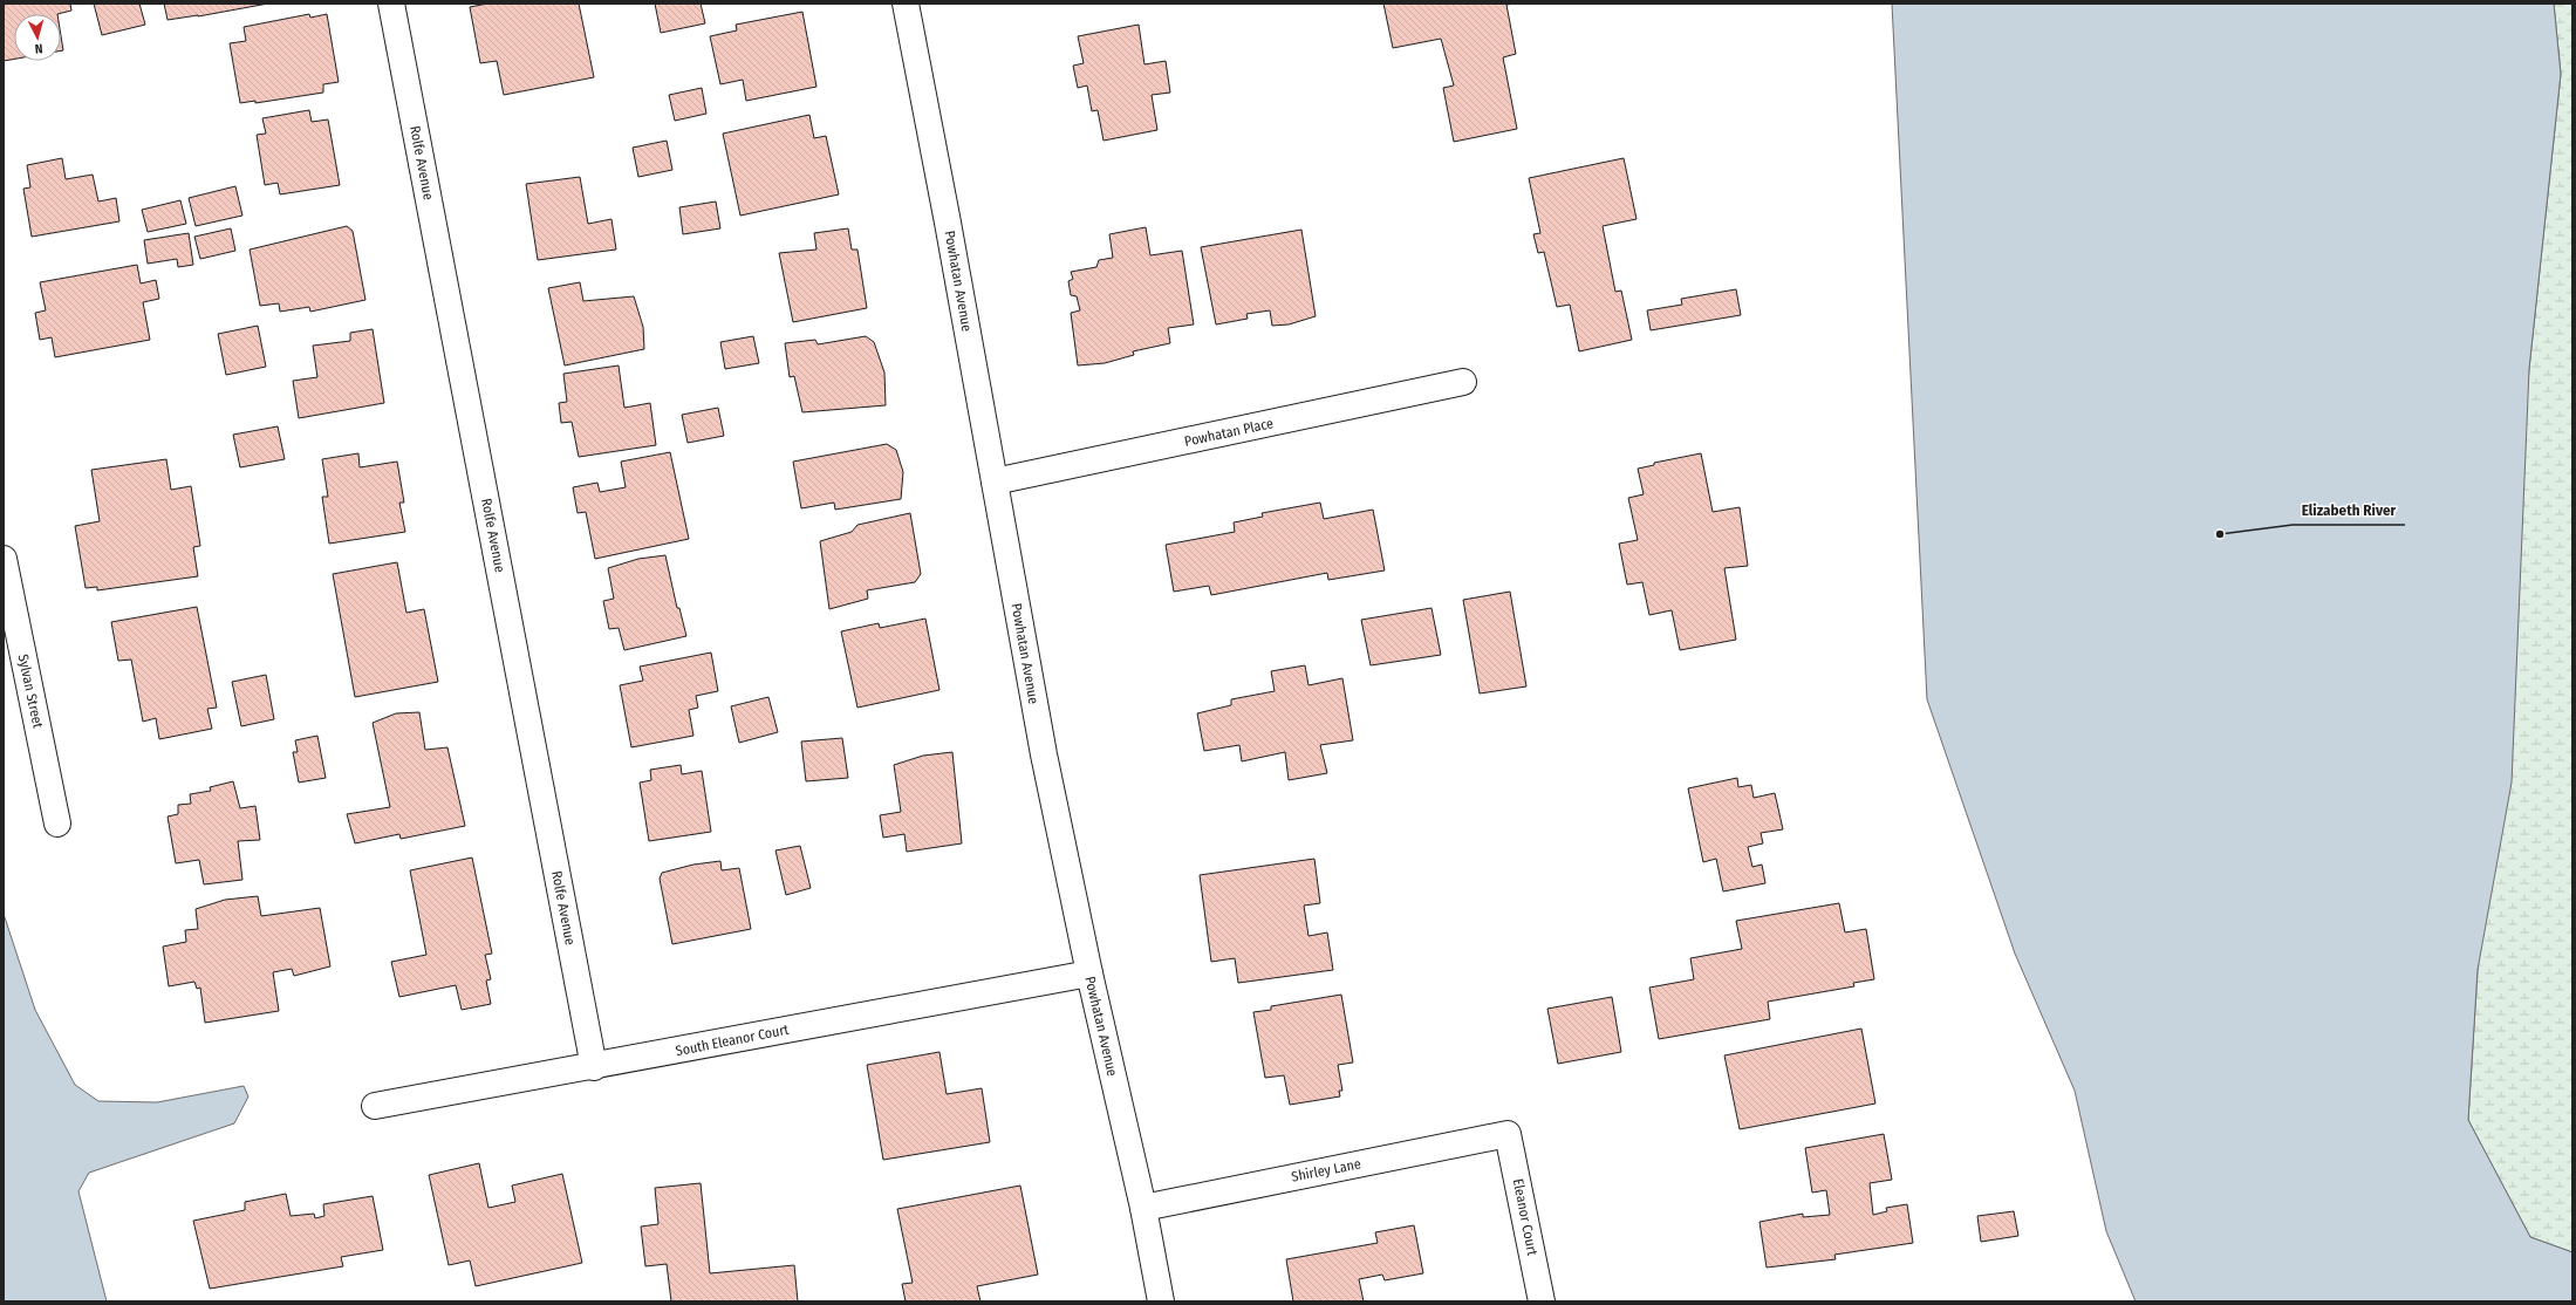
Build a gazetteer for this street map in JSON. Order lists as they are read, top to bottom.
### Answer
{
  "streets": {
    "street": [
      "Rolfe Avenue",
      "Powhatan Avenue",
      "Powhatan Place",
      "Sylvan Street",
      "South Eleanor Court",
      "Shirley Lane",
      "Eleanor Court"
    ]
  },
  "crossings": [
    ["Rolfe Avenue", "South Eleanor Court"],
    ["Powhatan Avenue", "Powhatan Place"],
    ["Powhatan Avenue", "South Eleanor Court"],
    ["Powhatan Avenue", "Shirley Lane"],
    ["Shirley Lane", "Eleanor Court"]
  ],
  "places": ["Elizabeth River"],
  "north": "bottom"
}
